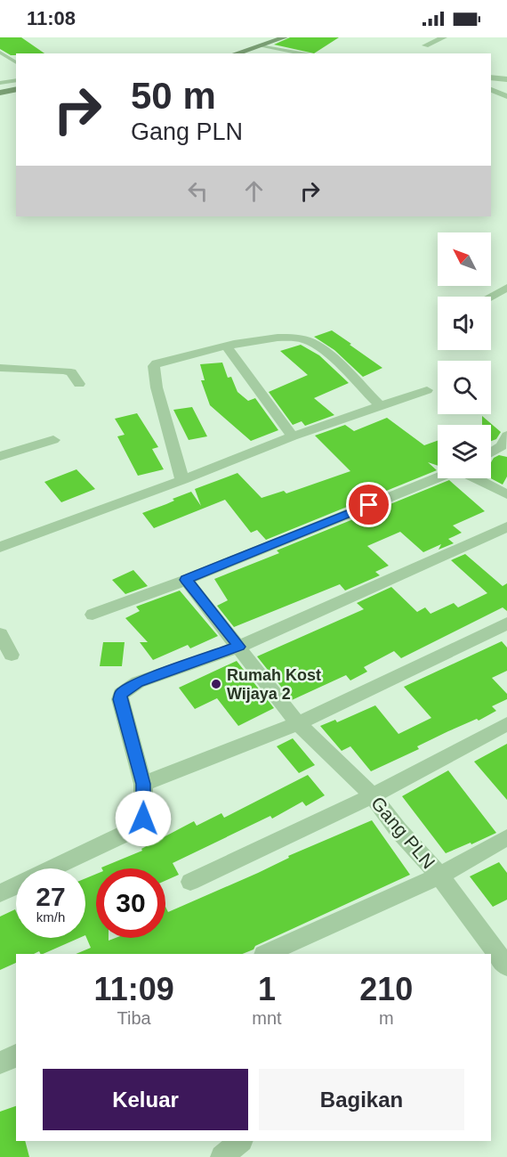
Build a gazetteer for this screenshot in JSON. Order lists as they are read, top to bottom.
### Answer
{
  "streets": {
    "street": ["Gang PLN"]
  },
  "places": ["Rumah Kost Wijaya 2"],
  "north": "top left",
  "page": {
    "status": "11:08",
    "turn": ["50 m", "Gang PLN"],
    "speed": "27 km/h",
    "limit": "30",
    "eta": [
      "11:09",
      "Tiba",
      "1",
      "mnt",
      "210",
      "m"
    ],
    "buttons": ["Keluar", "Bagikan"]
  }
}
